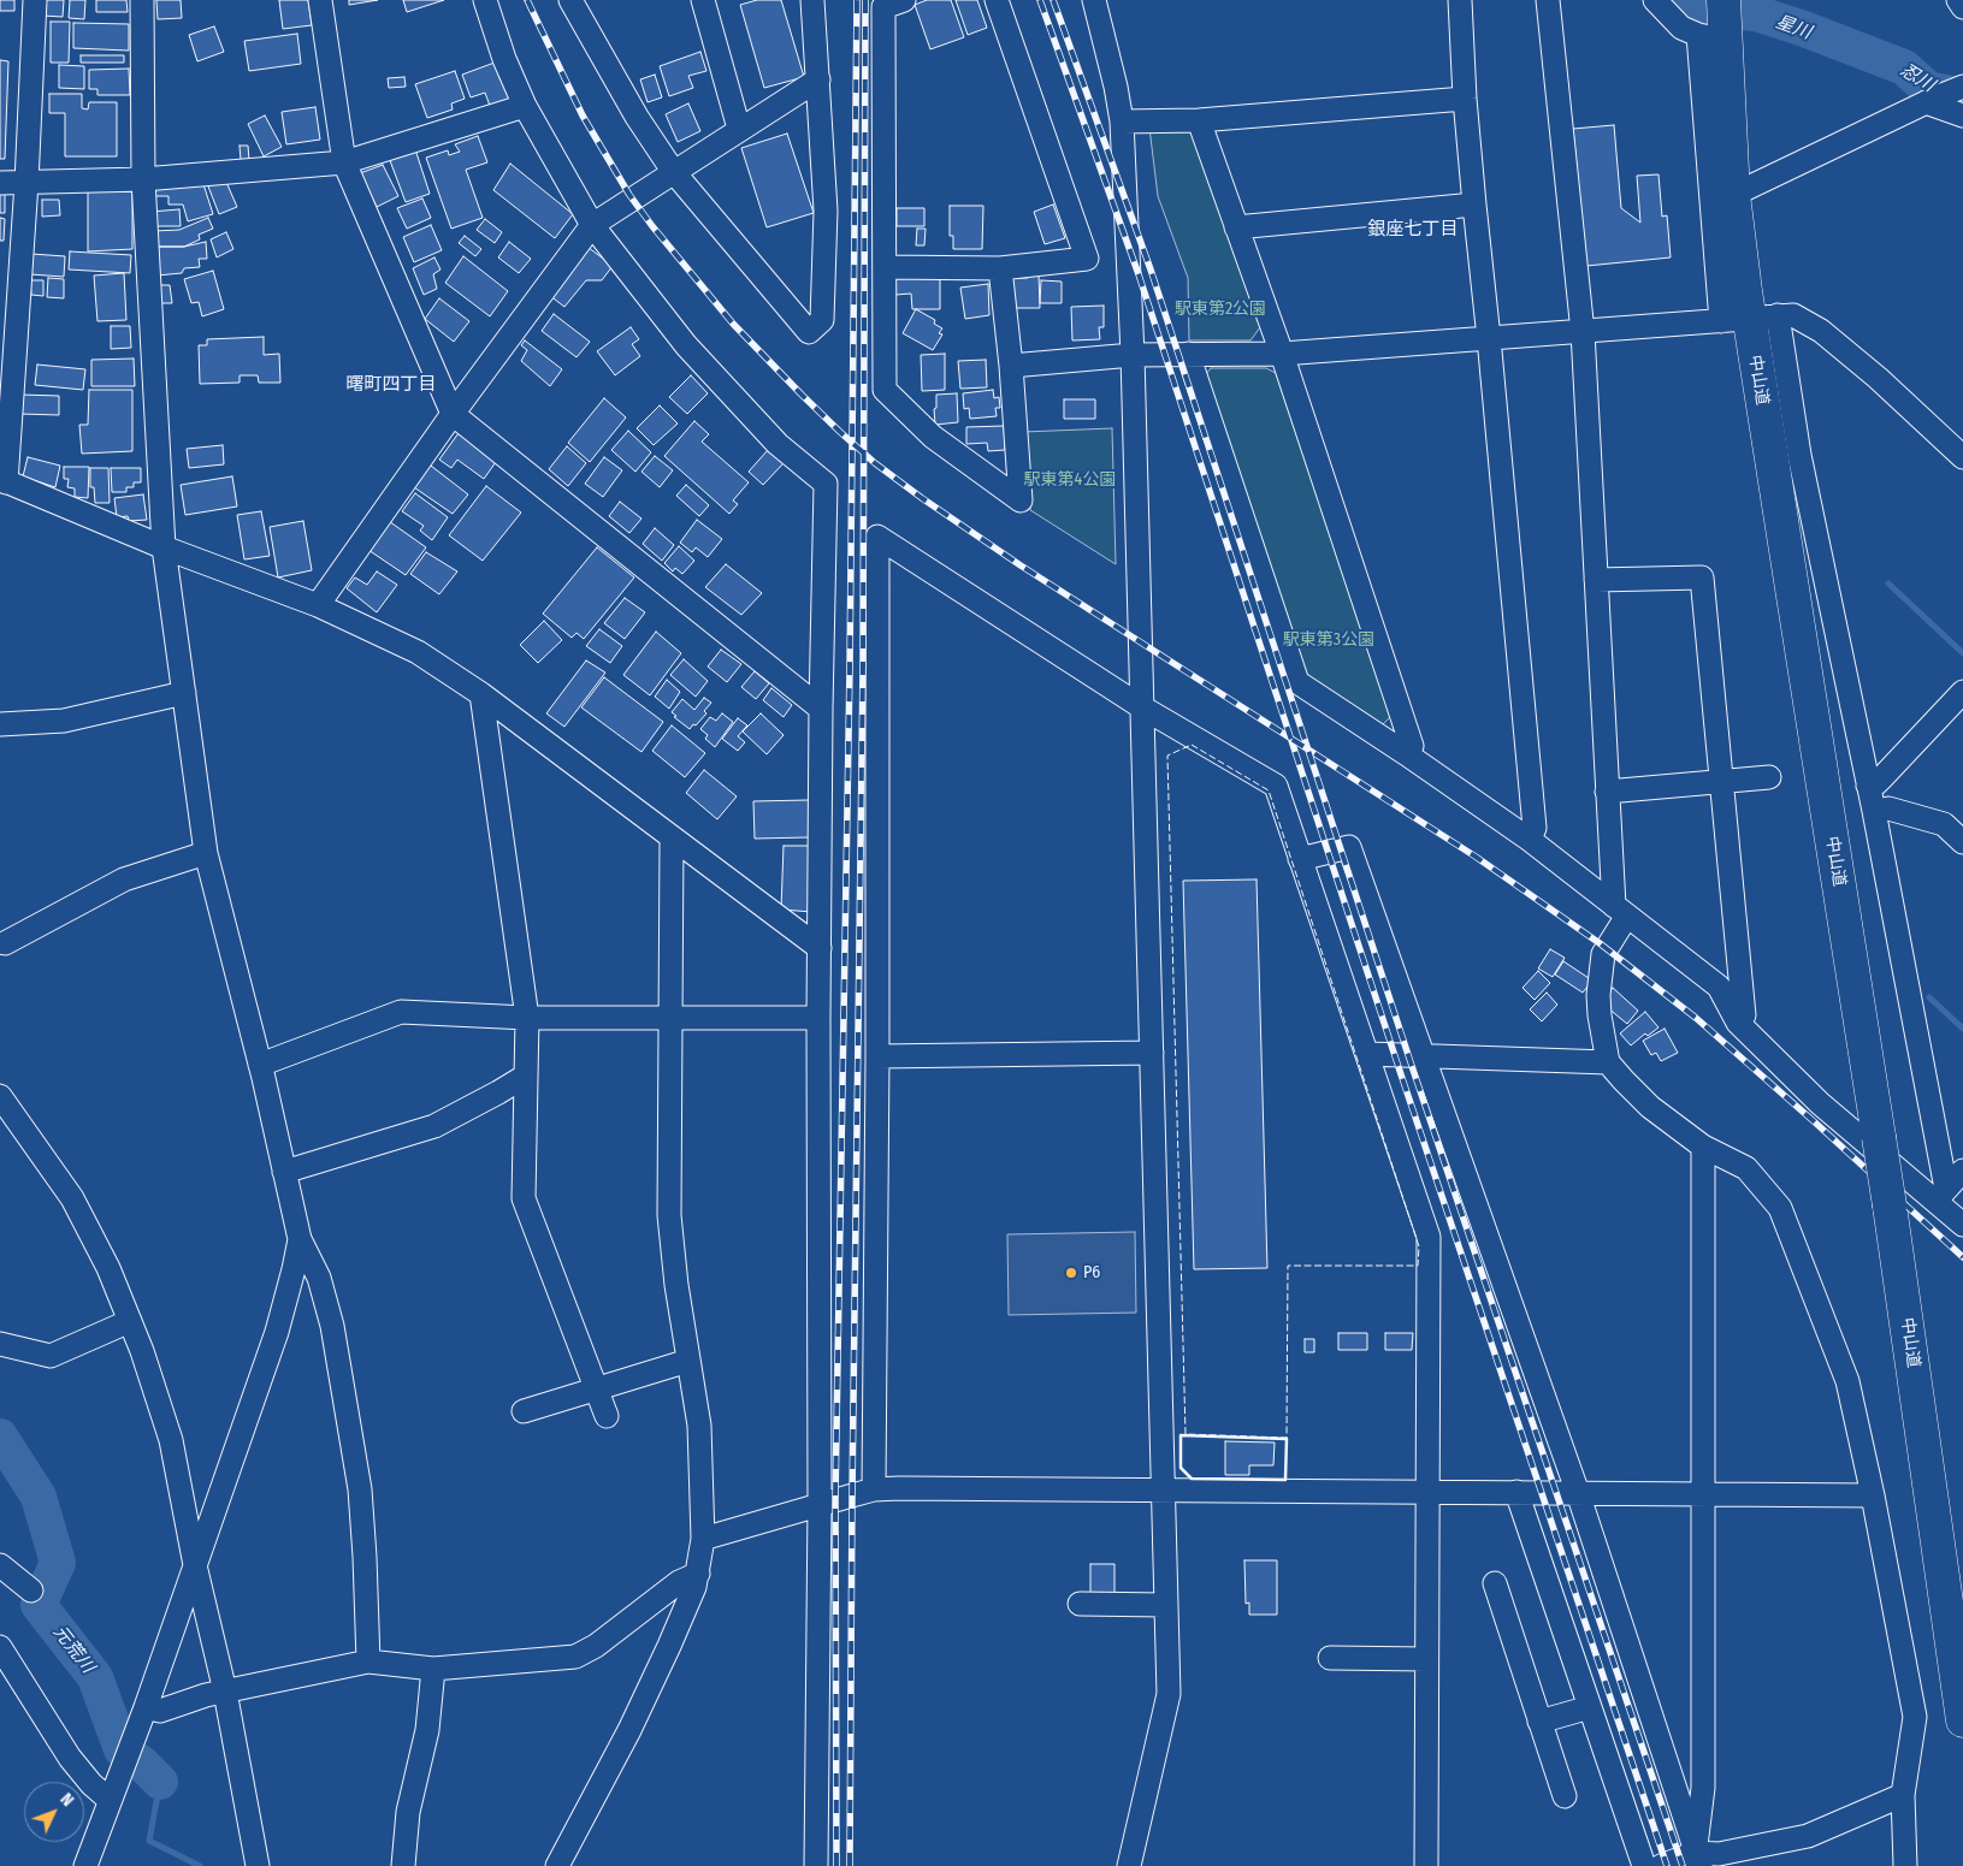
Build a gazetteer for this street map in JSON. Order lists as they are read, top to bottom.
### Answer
{
  "streets": {
    "highway": ["中山道"]
  },
  "districts": ["銀座七丁目", "曙町四丁目"],
  "water": ["星川", "忍川", "元荒川"],
  "parks": ["駅東第2公園", "駅東第4公園", "駅東第3公園"],
  "places": ["P6"],
  "north": "top right"
}
